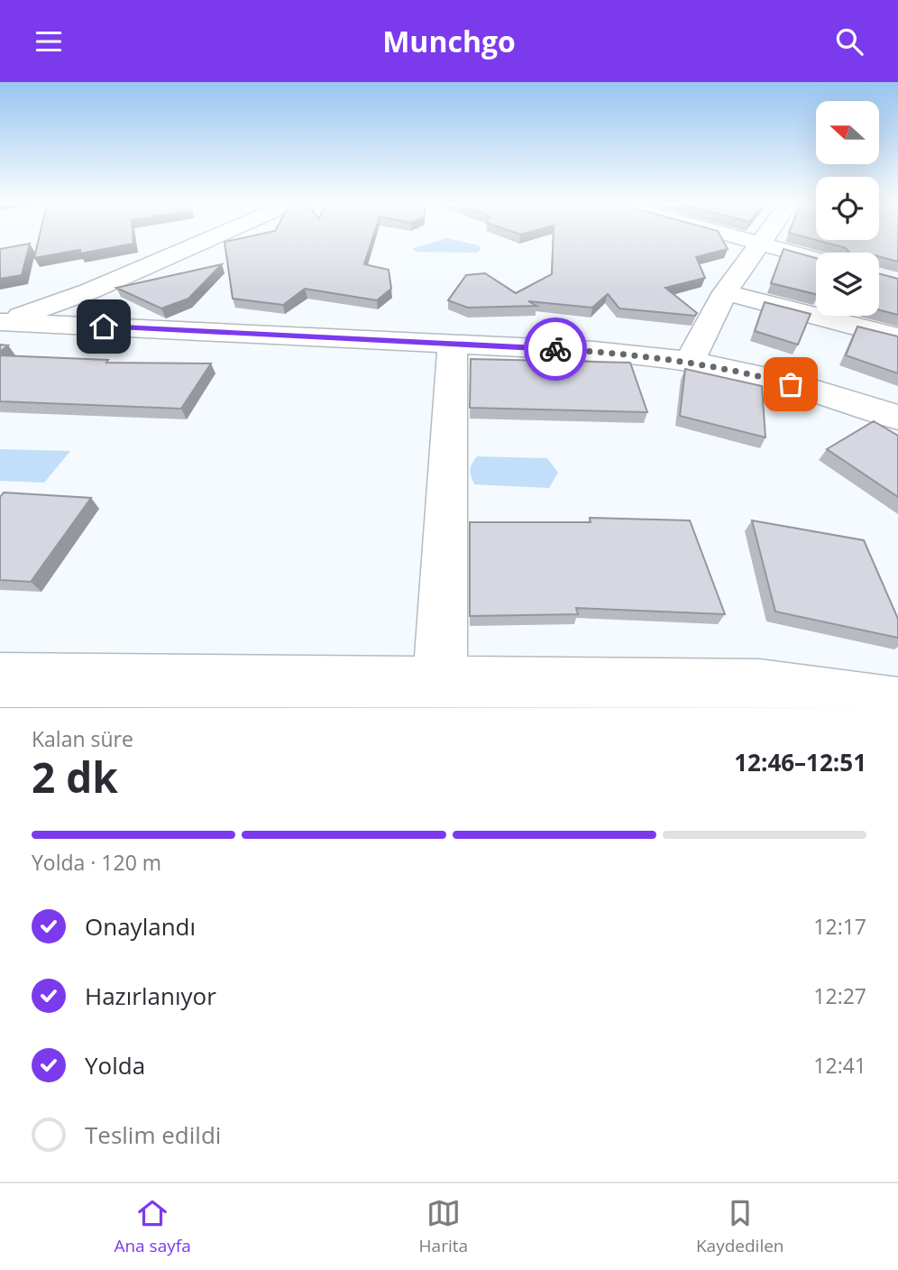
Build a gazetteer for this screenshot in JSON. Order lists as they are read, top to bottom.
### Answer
{
  "north": "left",
  "page": {
    "header": "Munchgo",
    "heading": ["2 dk", "Kalan süre", "12:46–12:51"],
    "bar": "Yolda · 120 m",
    "list": [
      ["Onaylandı", "12:17"],
      ["Hazırlanıyor", "12:27"],
      ["Yolda", "12:41"],
      "Teslim edildi"
    ],
    "tabs": ["Ana sayfa", "Harita", "Kaydedilen"]
  }
}
